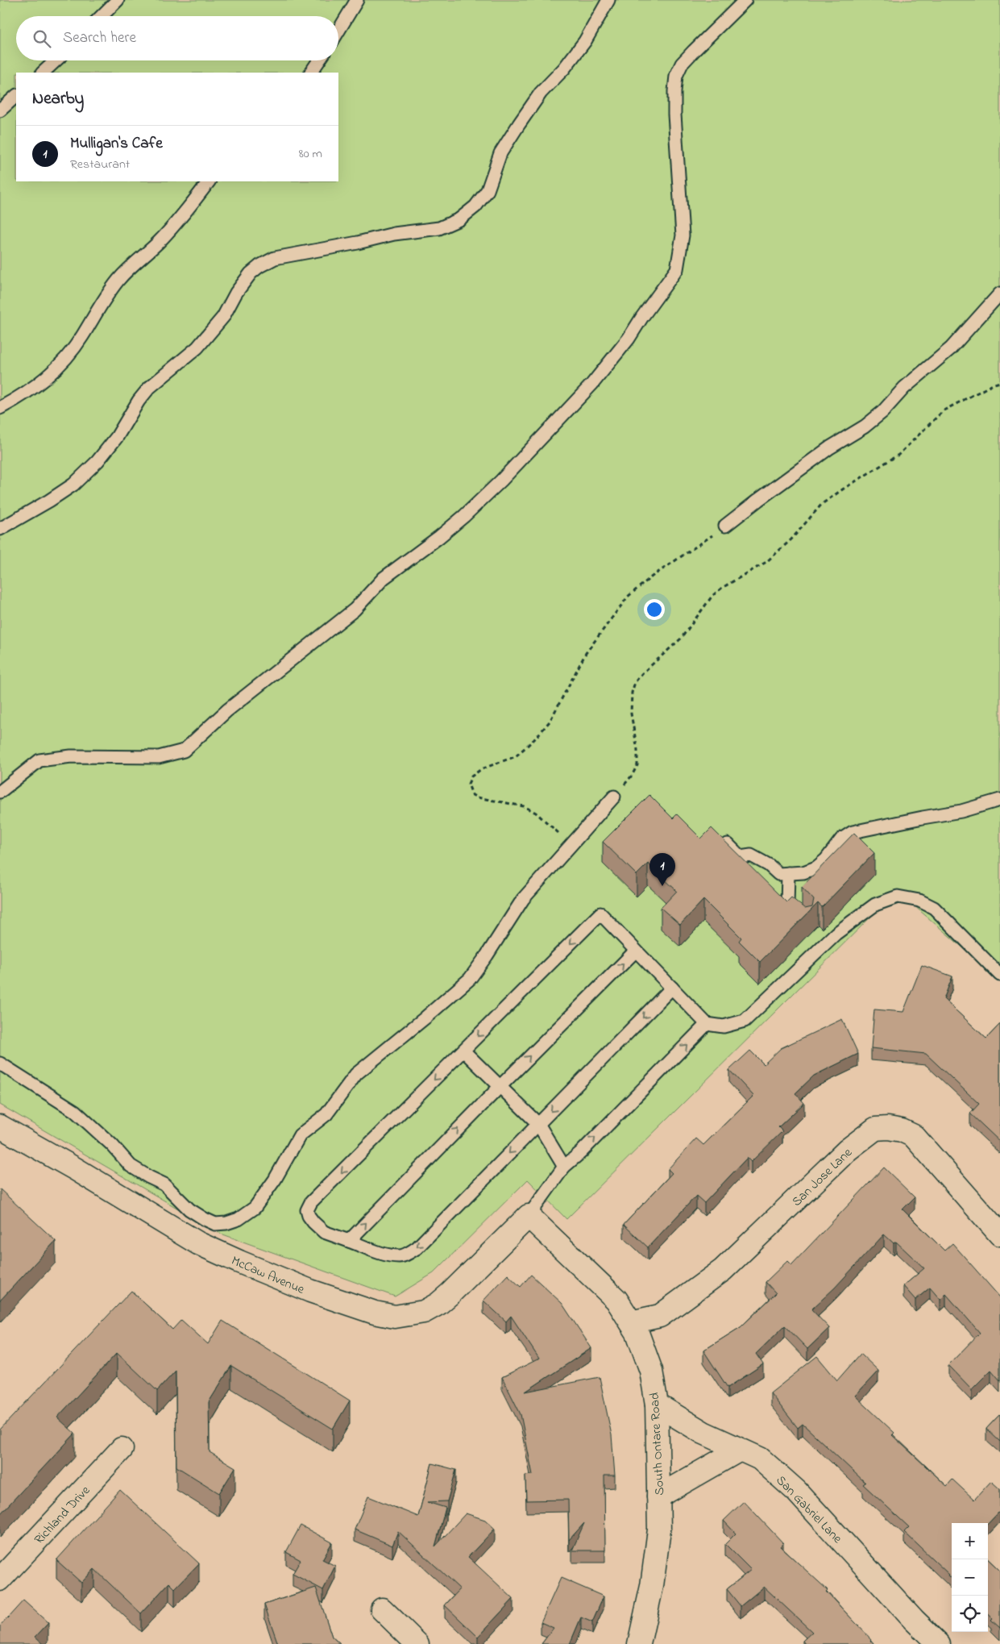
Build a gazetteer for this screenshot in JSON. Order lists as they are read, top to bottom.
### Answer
{
  "streets": {
    "street": [
      "San Jose Lane",
      "McCaw Avenue",
      "South Ontare Road",
      "San Gabriel Lane",
      "Richland Drive"
    ]
  },
  "crossings": [
    ["San Jose Lane", "South Ontare Road"],
    ["McCaw Avenue", "South Ontare Road"],
    ["South Ontare Road", "San Gabriel Lane"]
  ],
  "page": {
    "search": "Search here",
    "heading": "Nearby",
    "list": [
      {
        "mark": "1",
        "name": "Mulligan's Cafe",
        "note": "Restaurant",
        "value": "80 m"
      }
    ],
    "pins": "1",
    "map_buttons": ["+", "−"]
  }
}
